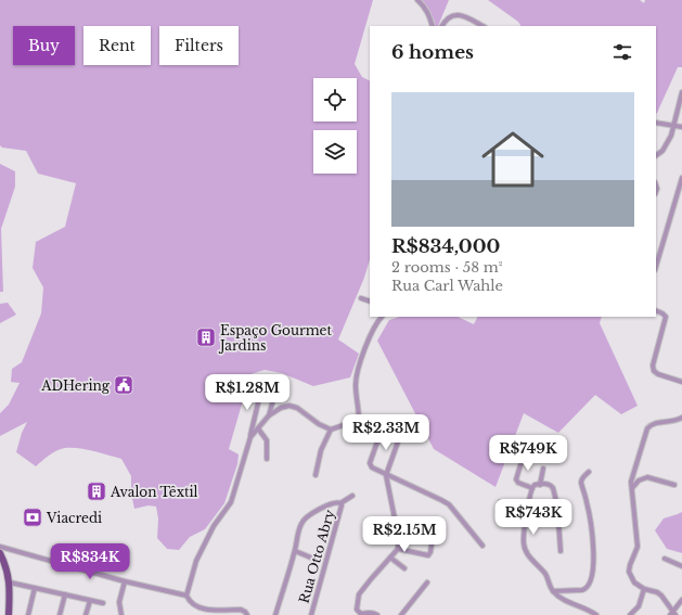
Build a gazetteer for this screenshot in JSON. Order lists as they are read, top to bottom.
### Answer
{
  "streets": {
    "street": ["Rua Otto Abry"]
  },
  "places": {
    "building": ["Espaço Gourmet Jardins", "Avalon Têxtil"],
    "public building": ["ADHering"],
    "bank": ["Viacredi"]
  },
  "page": {
    "chip": ["Buy", "Rent", "Filters"],
    "heading": "6 homes",
    "list": [
      {
        "name": "R$834,000",
        "note": "2 rooms · 58 m² · Rua Carl Wahle"
      }
    ],
    "price": [
      "R$1.28M",
      "R$2.33M",
      "R$749K",
      "R$743K",
      "R$2.15M",
      "R$834K"
    ]
  }
}
